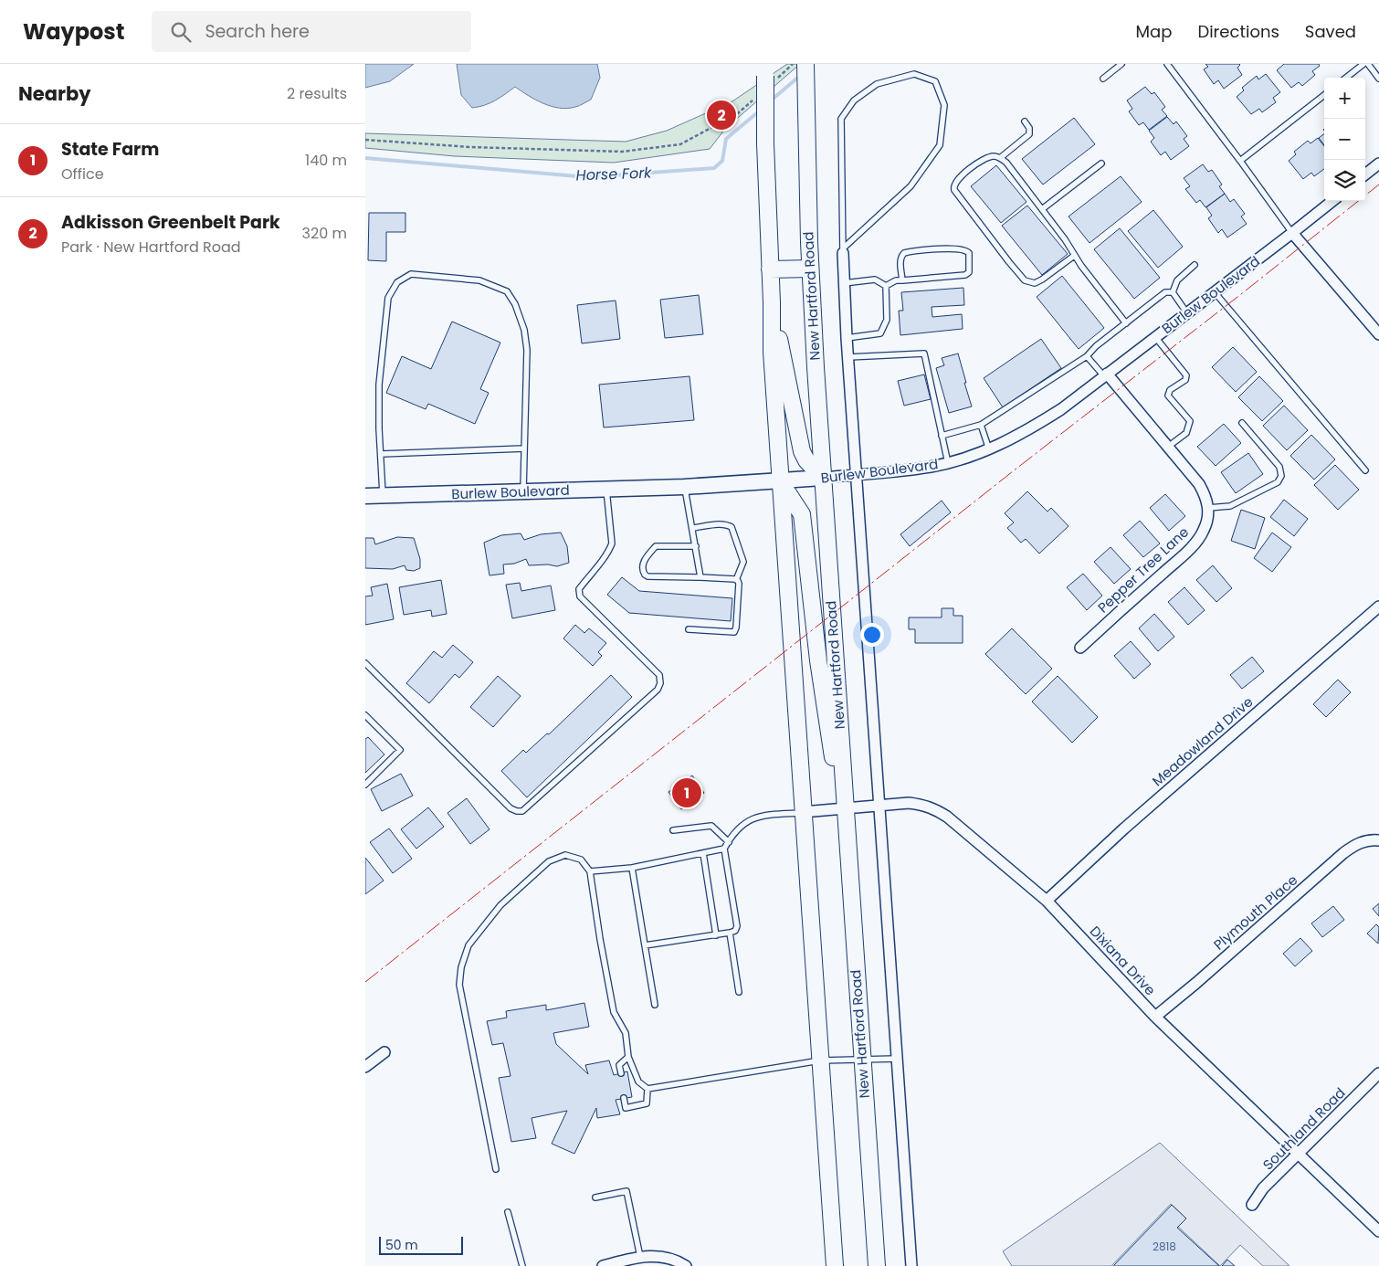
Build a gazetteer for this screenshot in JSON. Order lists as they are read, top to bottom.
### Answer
{
  "streets": {
    "main road": ["New Hartford Road"],
    "street": [
      "Burlew Boulevard",
      "Pepper Tree Lane",
      "Meadowland Drive",
      "Plymouth Place",
      "Dixiana Drive",
      "Southland Road"
    ]
  },
  "crossings": [
    ["Burlew Boulevard", "New Hartford Road"],
    ["New Hartford Road", "Dixiana Drive"],
    ["Meadowland Drive", "Dixiana Drive"],
    ["Plymouth Place", "Dixiana Drive"],
    ["Dixiana Drive", "Southland Road"]
  ],
  "water": ["Horse Fork"],
  "house_numbers": ["2818"],
  "scale_bar": "50 m",
  "page": {
    "header": "Waypost",
    "search": "Search here",
    "nav": ["Map", "Directions", "Saved"],
    "heading": ["Nearby", "2 results"],
    "map_buttons": ["+", "−"],
    "pins": ["2", "1"],
    "list": [
      {
        "mark": "1",
        "name": "State Farm",
        "note": "Office",
        "value": "140 m"
      },
      {
        "mark": "2",
        "name": "Adkisson Greenbelt Park",
        "note": "Park · New Hartford Road",
        "value": "320 m"
      }
    ],
    "scale": "50 m"
  }
}
